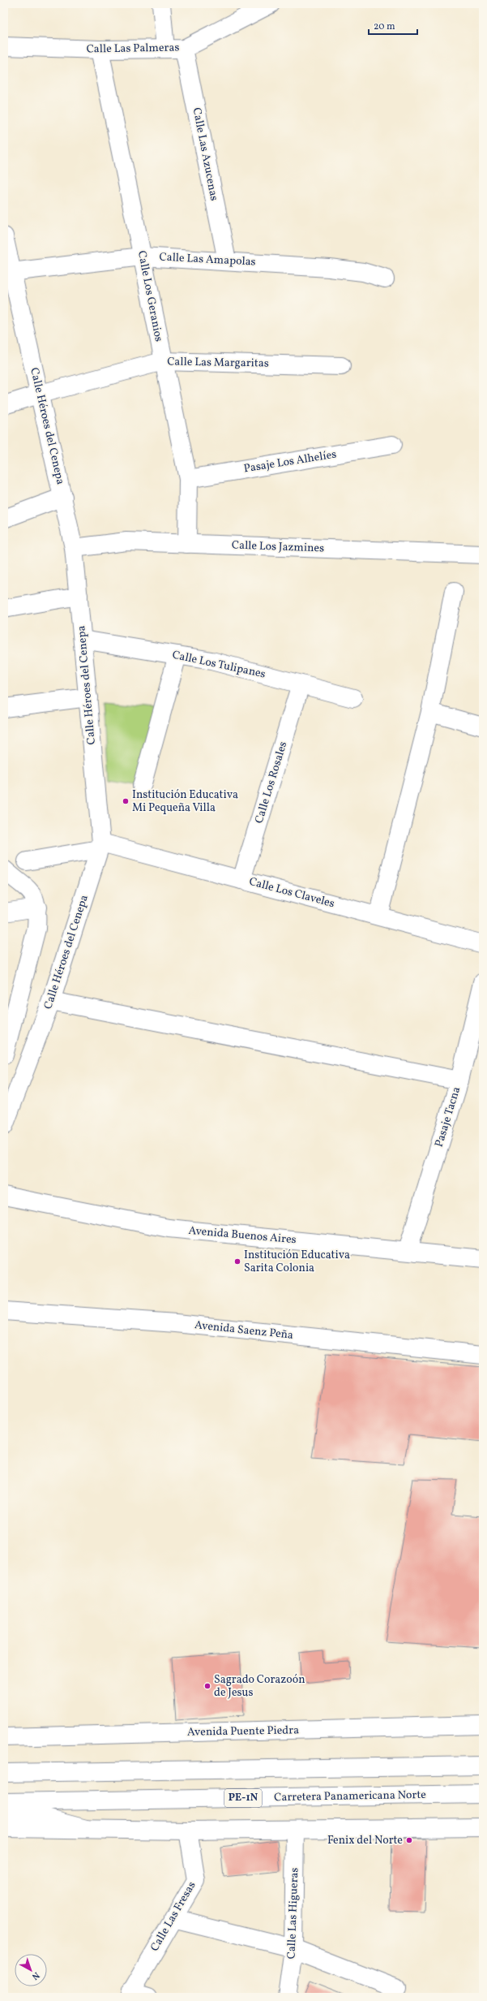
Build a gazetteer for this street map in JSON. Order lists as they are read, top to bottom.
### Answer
{
  "streets": {
    "main road": [
      "Calle Las Palmeras",
      "Calle Las Azucenas",
      "Calle Las Amapolas",
      "Calle Los Geranios",
      "Calle Las Margaritas",
      "Calle Héroes del Cenepa",
      "Pasaje Los Alhelíes",
      "Calle Los Jazmines",
      "Calle Los Tulipanes",
      "Calle Los Rosales",
      "Calle Los Claveles",
      "Pasaje Tacna",
      "Avenida Buenos Aires",
      "Avenida Saenz Peña",
      "Avenida Puente Piedra",
      "Carretera Panamericana Norte",
      "PE-1N",
      "Calle Las Higueras",
      "Calle Las Fresas"
    ]
  },
  "crossings": [
    ["Calle Las Palmeras", "Calle Las Azucenas"],
    ["Calle Las Palmeras", "Calle Los Geranios"],
    ["Calle Las Azucenas", "Calle Las Amapolas"],
    ["Calle Las Amapolas", "Calle Los Geranios"],
    ["Calle Las Amapolas", "Calle Héroes del Cenepa"],
    ["Calle Los Geranios", "Calle Las Margaritas"],
    ["Calle Los Geranios", "Pasaje Los Alhelíes"],
    ["Calle Los Geranios", "Calle Los Jazmines"],
    ["Calle Las Margaritas", "Calle Héroes del Cenepa"],
    ["Calle Héroes del Cenepa", "Calle Los Jazmines"],
    ["Calle Héroes del Cenepa", "Calle Los Tulipanes"],
    ["Calle Héroes del Cenepa", "Calle Los Claveles"],
    ["Calle Los Tulipanes", "Calle Los Rosales"],
    ["Calle Los Rosales", "Calle Los Claveles"],
    ["Pasaje Tacna", "Avenida Buenos Aires"]
  ],
  "places": [
    "Institución Educativa Mi Pequeña Villa",
    "Institución Educativa Sarita Colonia",
    "Sagrado Corazoón de Jesus",
    "Fenix del Norte"
  ],
  "scale_bar": "20 m",
  "north": "bottom right"
}
